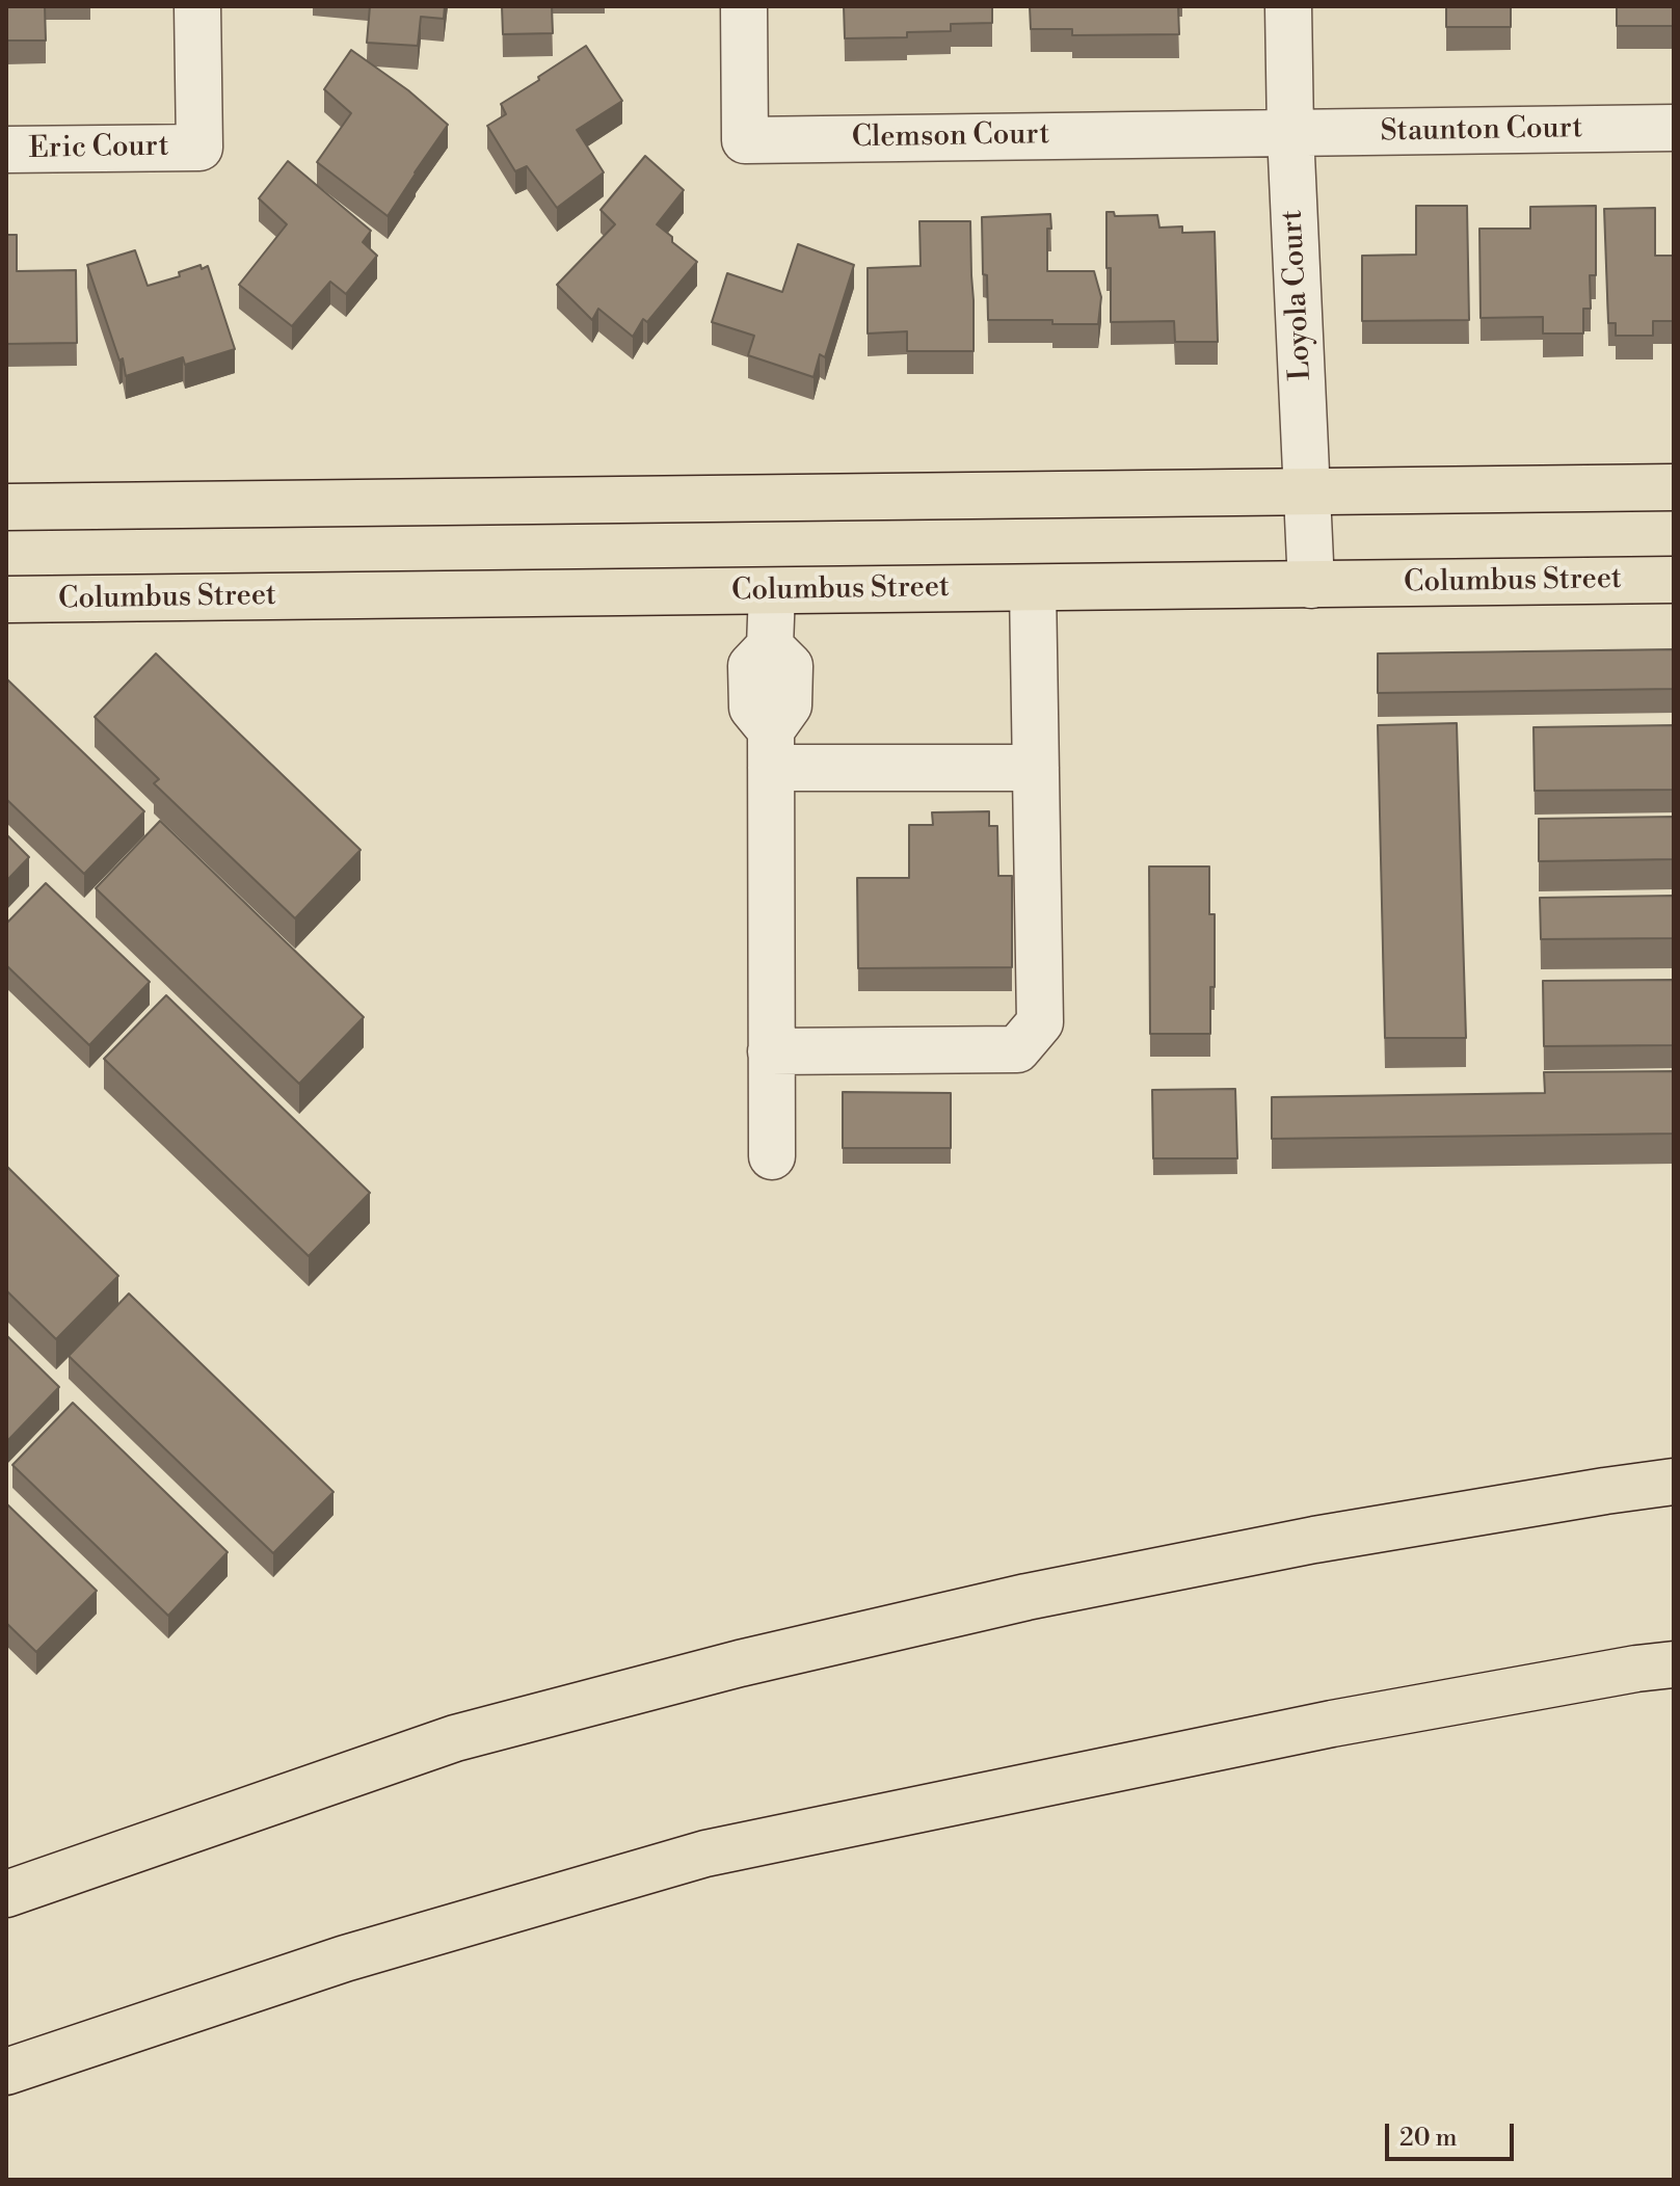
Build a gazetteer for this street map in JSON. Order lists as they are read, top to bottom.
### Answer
{
  "streets": {
    "main road": ["Columbus Street"],
    "street": [
      "Staunton Court",
      "Clemson Court",
      "Eric Court",
      "Loyola Court"
    ]
  },
  "crossings": [
    ["Staunton Court", "Clemson Court"],
    ["Staunton Court", "Loyola Court"],
    ["Clemson Court", "Loyola Court"],
    ["Loyola Court", "Columbus Street"]
  ],
  "scale_bar": "20 m"
}
